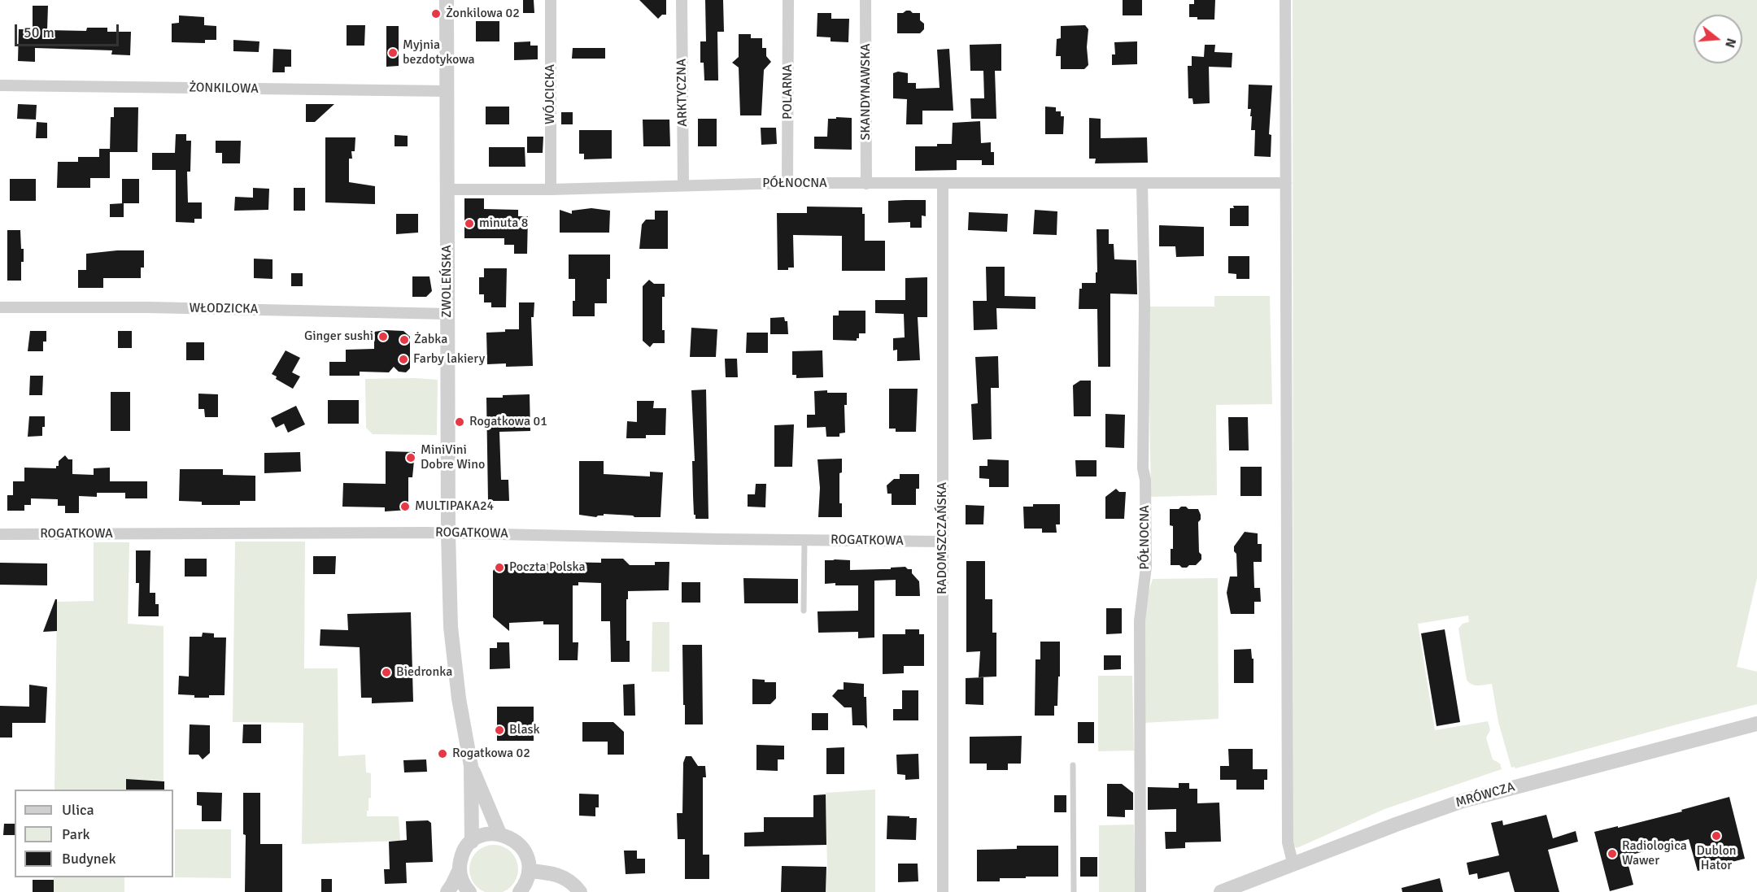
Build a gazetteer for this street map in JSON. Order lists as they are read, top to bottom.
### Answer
{
  "streets": {
    "street": [
      "ŻONKILOWA",
      "POLARNA",
      "SKANDYNAWSKA",
      "ARKTYCZNA",
      "WÓJCICKA",
      "PÓŁNOCNA",
      "ZWOLEŃSKA",
      "WŁODZICKA",
      "ROGATKOWA",
      "RADOMSZCZAŃSKA",
      "MRÓWCZA"
    ]
  },
  "crossings": [
    ["ŻONKILOWA", "ZWOLEŃSKA"],
    ["POLARNA", "PÓŁNOCNA"],
    ["SKANDYNAWSKA", "PÓŁNOCNA"],
    ["ARKTYCZNA", "PÓŁNOCNA"],
    ["WÓJCICKA", "PÓŁNOCNA"],
    ["PÓŁNOCNA", "ZWOLEŃSKA"],
    ["PÓŁNOCNA", "RADOMSZCZAŃSKA"],
    ["ZWOLEŃSKA", "WŁODZICKA"],
    ["ZWOLEŃSKA", "ROGATKOWA"],
    ["ROGATKOWA", "RADOMSZCZAŃSKA"]
  ],
  "places": [
    "Żonkilowa 02",
    "Myjnia bezdotykowa",
    "minuta 8",
    "Ginger sushi",
    "Żabka",
    "Farby lakiery",
    "Rogatkowa 01",
    "MiniVini Dobre Wino",
    "MULTIPAKA24",
    "Poczta Polska",
    "Biedronka",
    "Blask",
    "Rogatkowa 02",
    "Dublon Hator",
    "Radiologica Wawer"
  ],
  "legend": ["Ulica", "Park", "Budynek"],
  "scale_bar": "50 m",
  "north": "right"
}
